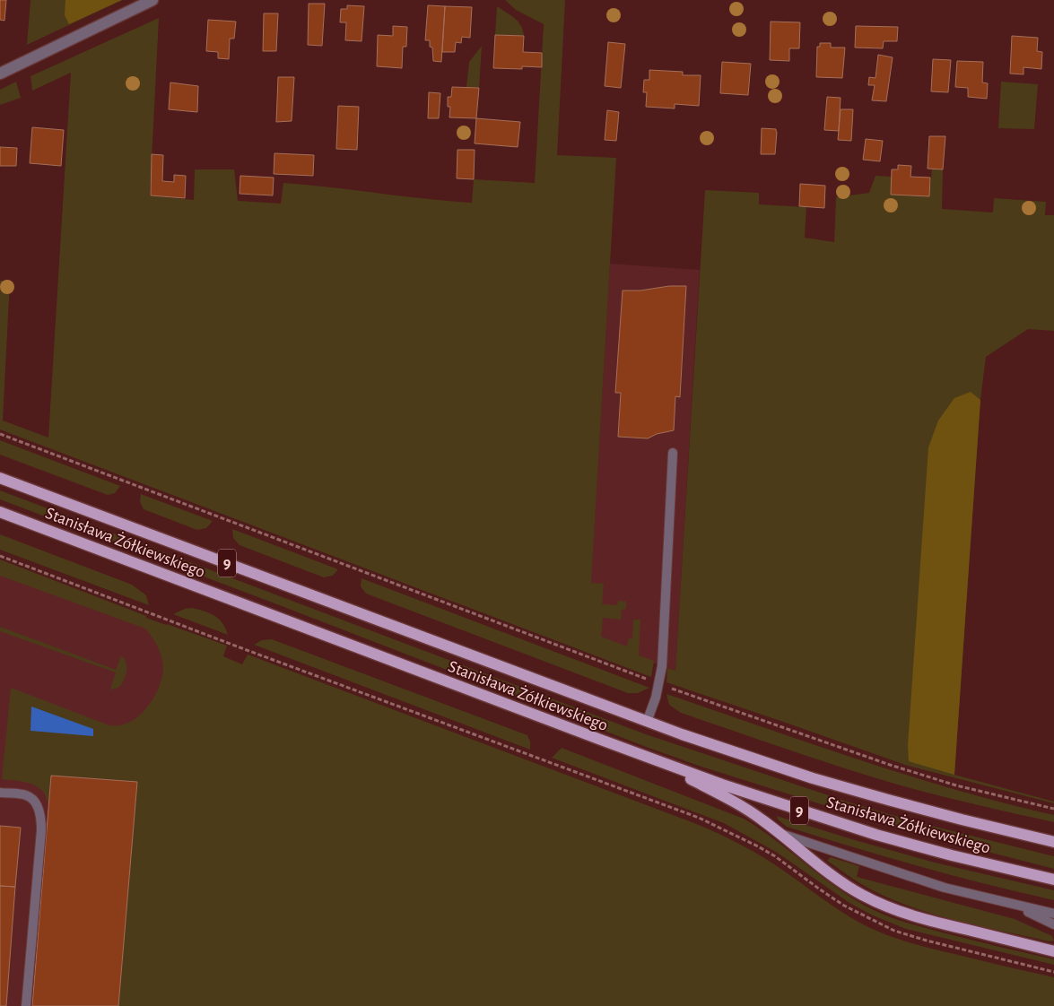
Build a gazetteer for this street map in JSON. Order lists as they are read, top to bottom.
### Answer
{
  "streets": {
    "main road": ["Stanisława Żółkiewskiego", "9"]
  }
}
